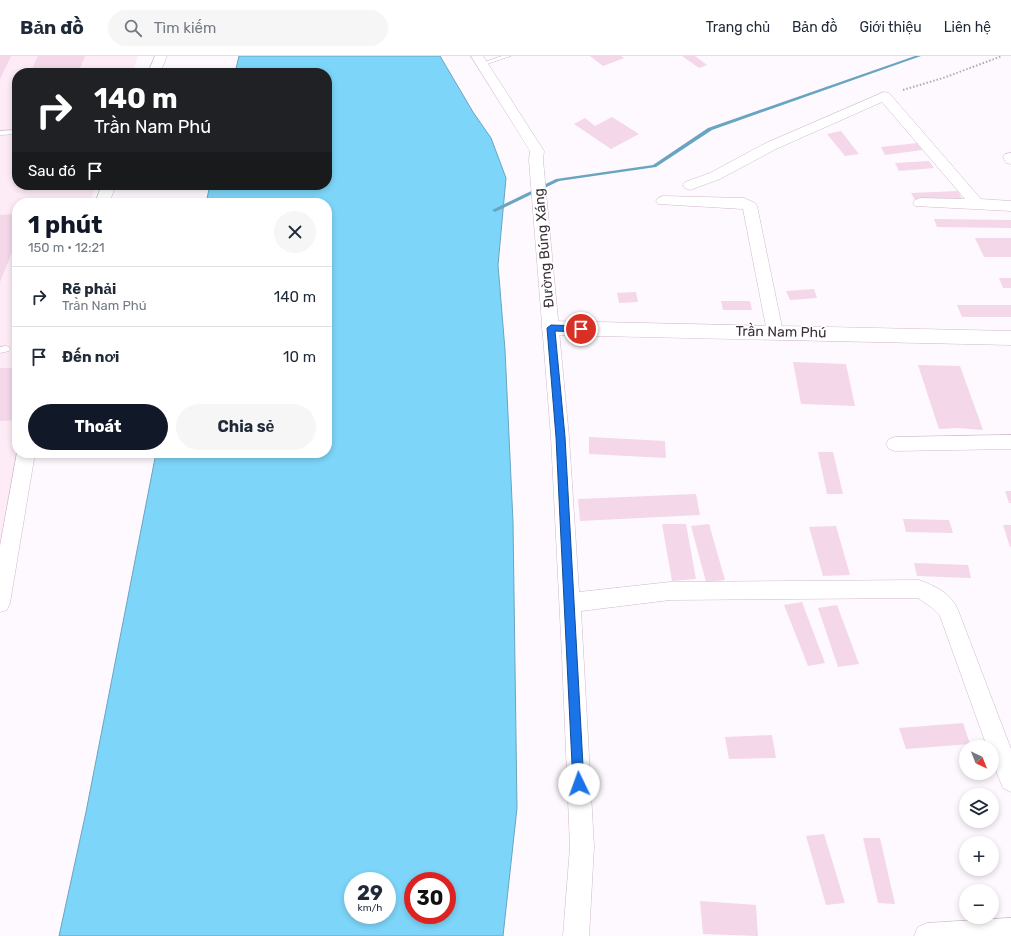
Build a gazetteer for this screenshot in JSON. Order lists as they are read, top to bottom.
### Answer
{
  "streets": {
    "street": ["Đường Búng Xáng", "Trần Nam Phú"]
  },
  "crossings": [
    ["Đường Búng Xáng", "Trần Nam Phú"]
  ],
  "north": "bottom right",
  "page": {
    "header": "Bản đồ",
    "search": "Tìm kiếm",
    "nav": [
      "Trang chủ",
      "Bản đồ",
      "Giới thiệu",
      "Liên hệ"
    ],
    "turn": ["140 m", "Trần Nam Phú"],
    "then": "Sau đó",
    "heading": ["1 phút", "150 m · 12:21"],
    "list": [
      {
        "name": "Rẽ phải",
        "note": "Trần Nam Phú",
        "value": "140 m"
      },
      {
        "name": "Đến nơi",
        "value": "10 m"
      }
    ],
    "buttons": ["Thoát", "Chia sẻ"],
    "map_buttons": ["+", "−"],
    "speed": "29 km/h",
    "limit": "30"
  }
}
